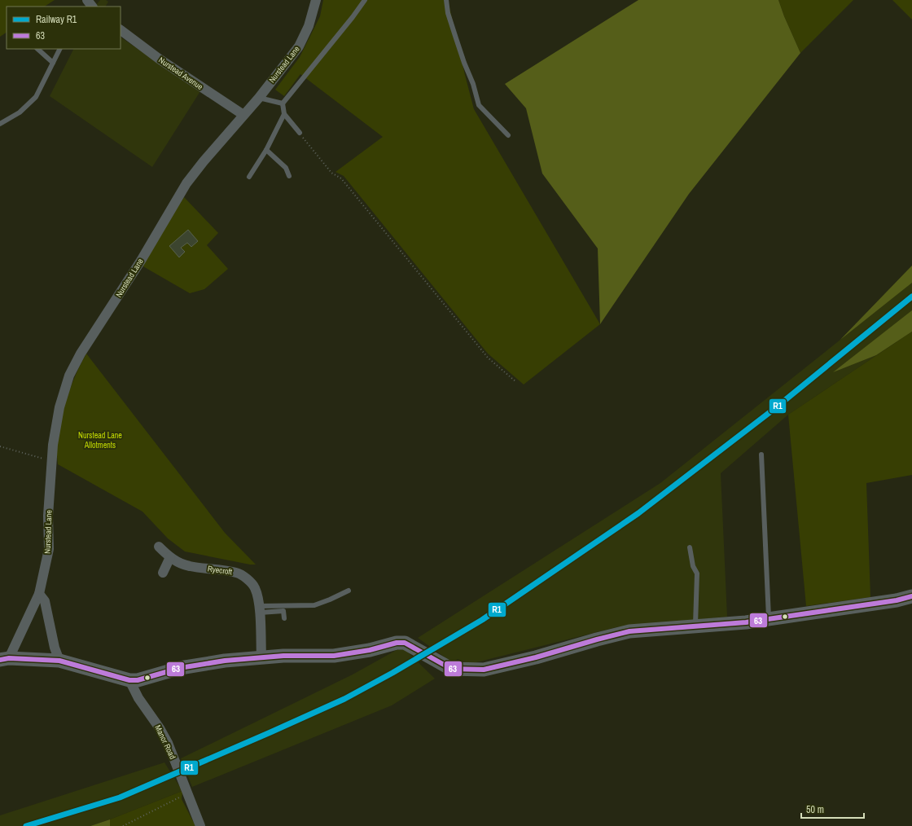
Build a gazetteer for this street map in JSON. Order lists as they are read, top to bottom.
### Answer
{
  "streets": {
    "street": [
      "Nurstead Lane",
      "Nurstead Avenue",
      "Ryecroft",
      "Manor Road"
    ]
  },
  "crossings": [
    ["Nurstead Lane", "Nurstead Avenue"]
  ],
  "parks": ["Nurstead Lane Allotments"],
  "lines": ["rail line R1", "transit line 63"],
  "legend": ["Railway R1", "63"],
  "scale_bar": "50 m"
}
